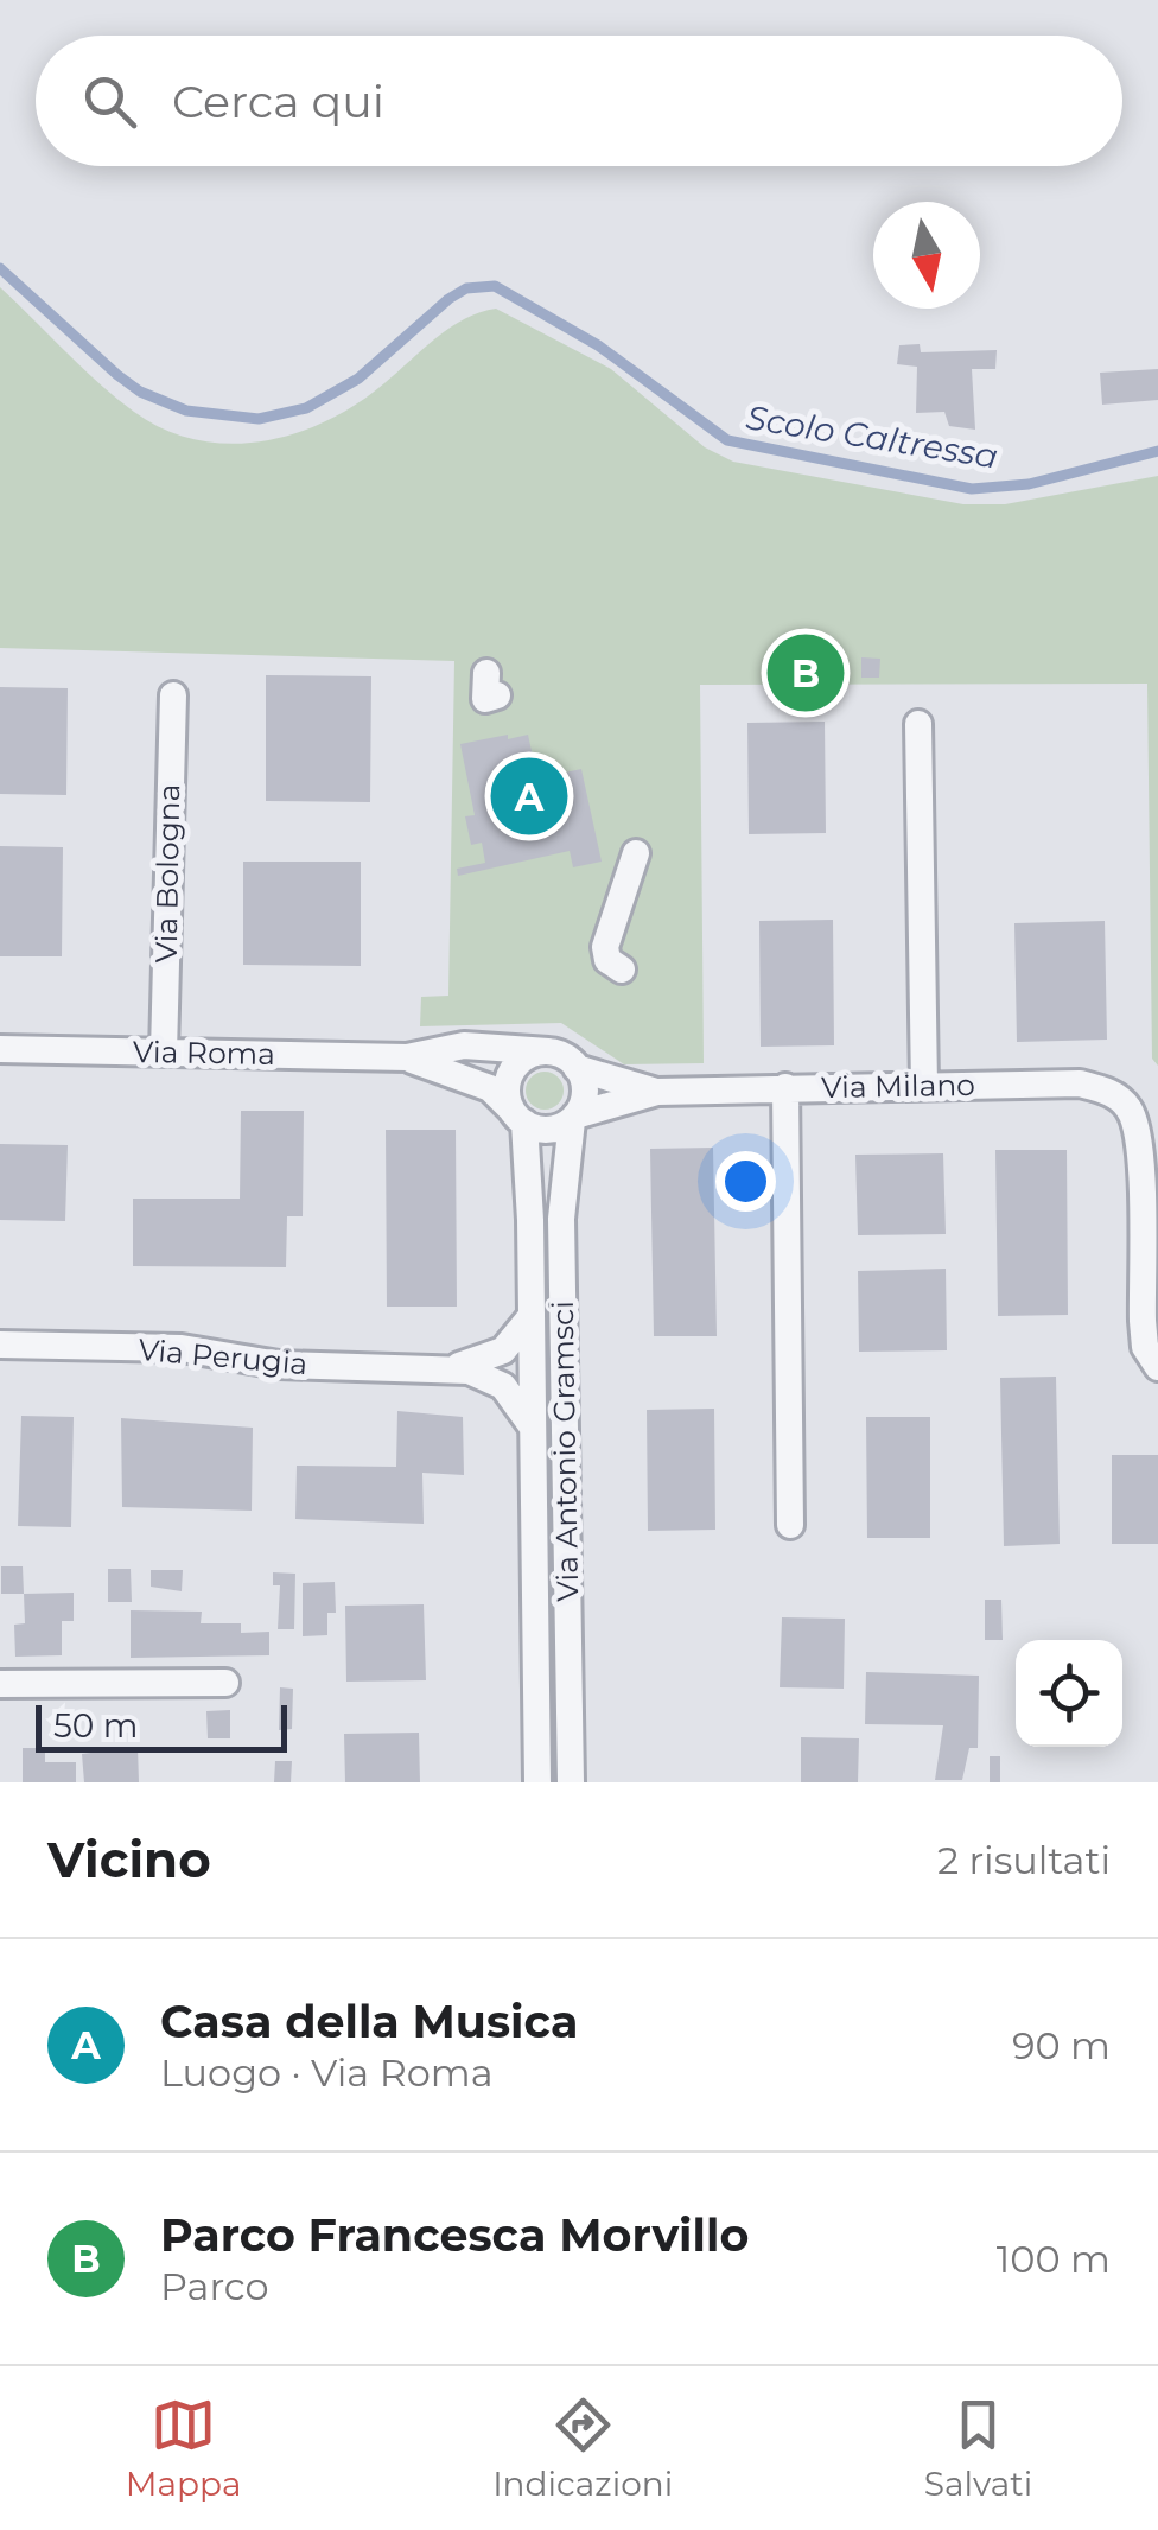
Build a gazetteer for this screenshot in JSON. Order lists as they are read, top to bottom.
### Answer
{
  "streets": {
    "street": [
      "Via Bologna",
      "Via Roma",
      "Via Milano",
      "Via Perugia",
      "Via Antonio Gramsci"
    ]
  },
  "crossings": [
    ["Via Bologna", "Via Roma"],
    ["Via Roma", "Via Milano"],
    ["Via Roma", "Via Antonio Gramsci"],
    ["Via Milano", "Via Antonio Gramsci"],
    ["Via Perugia", "Via Antonio Gramsci"]
  ],
  "water": ["Scolo Caltressa"],
  "scale_bar": "50 m",
  "north": "bottom",
  "page": {
    "search": "Cerca qui",
    "pins": ["B", "A"],
    "scale": "50 m",
    "heading": ["Vicino", "2 risultati"],
    "list": [
      {
        "mark": "A",
        "name": "Casa della Musica",
        "note": "Luogo · Via Roma",
        "value": "90 m"
      },
      {
        "mark": "B",
        "name": "Parco Francesca Morvillo",
        "note": "Parco",
        "value": "100 m"
      }
    ],
    "nav": ["Mappa", "Indicazioni", "Salvati"]
  }
}
